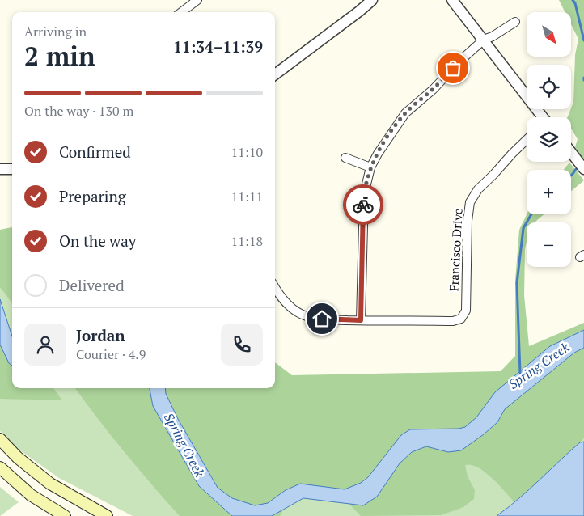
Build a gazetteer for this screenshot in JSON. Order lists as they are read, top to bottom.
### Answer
{
  "streets": {
    "street": ["Francisco Drive"]
  },
  "water": ["Spring Creek"],
  "north": "bottom right",
  "page": {
    "map_buttons": ["+", "−"],
    "heading": ["2 min", "Arriving in", "11:34–11:39"],
    "panel": ["Jordan", "Courier · 4.9"],
    "bar": "On the way · 130 m",
    "list": [
      ["Confirmed", "11:10"],
      ["Preparing", "11:11"],
      ["On the way", "11:18"],
      "Delivered"
    ]
  }
}
